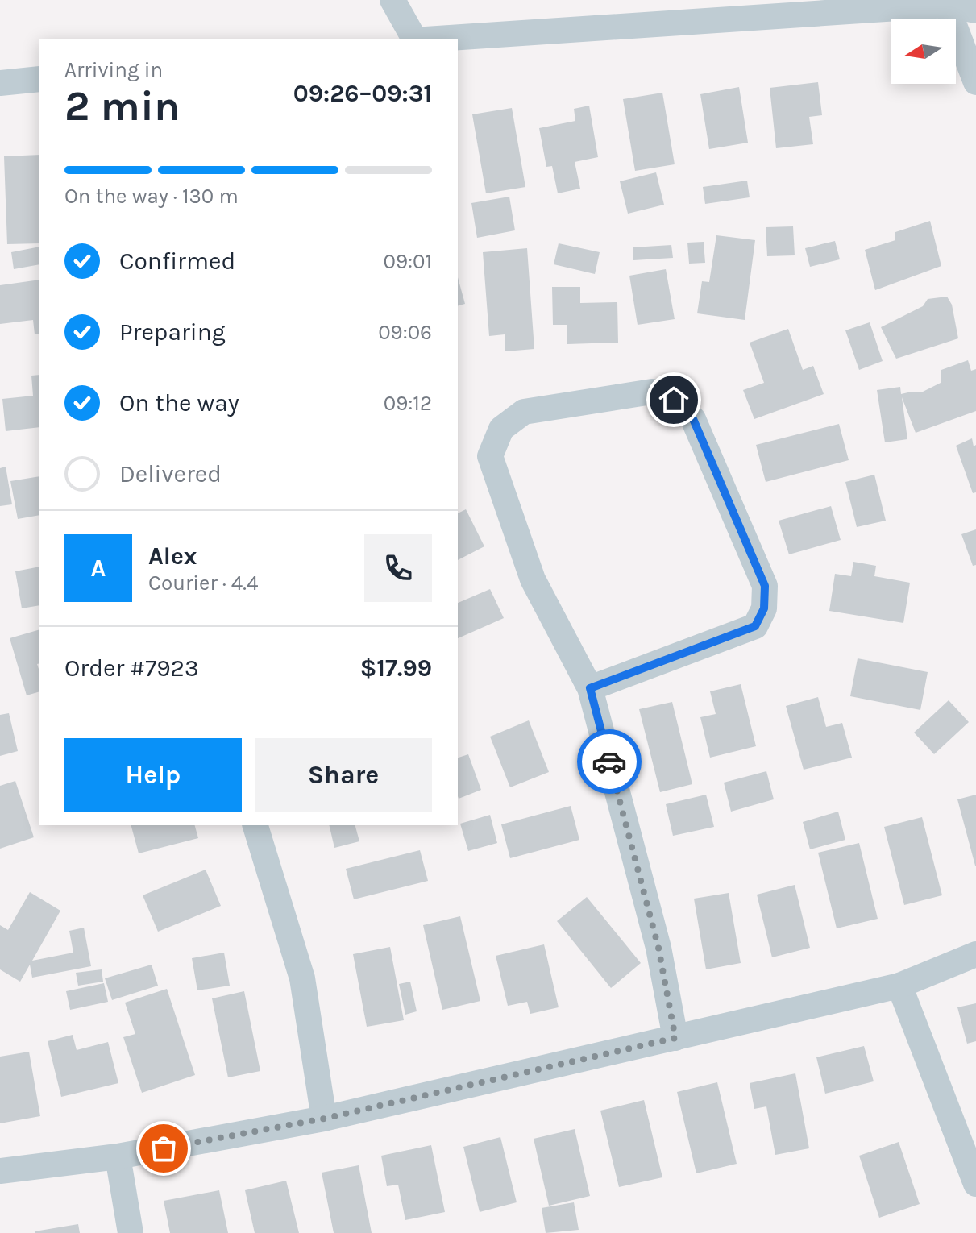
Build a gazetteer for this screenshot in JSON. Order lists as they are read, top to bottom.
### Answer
{
  "north": "left",
  "page": {
    "heading": ["2 min", "Arriving in", "09:26–09:31"],
    "panel": [
      "Alex",
      "Courier · 4.4",
      "Order #7923",
      "$17.99"
    ],
    "bar": "On the way · 130 m",
    "list": [
      ["Confirmed", "09:01"],
      ["Preparing", "09:06"],
      ["On the way", "09:12"],
      "Delivered"
    ],
    "round": "A",
    "buttons": ["Help", "Share"]
  }
}
